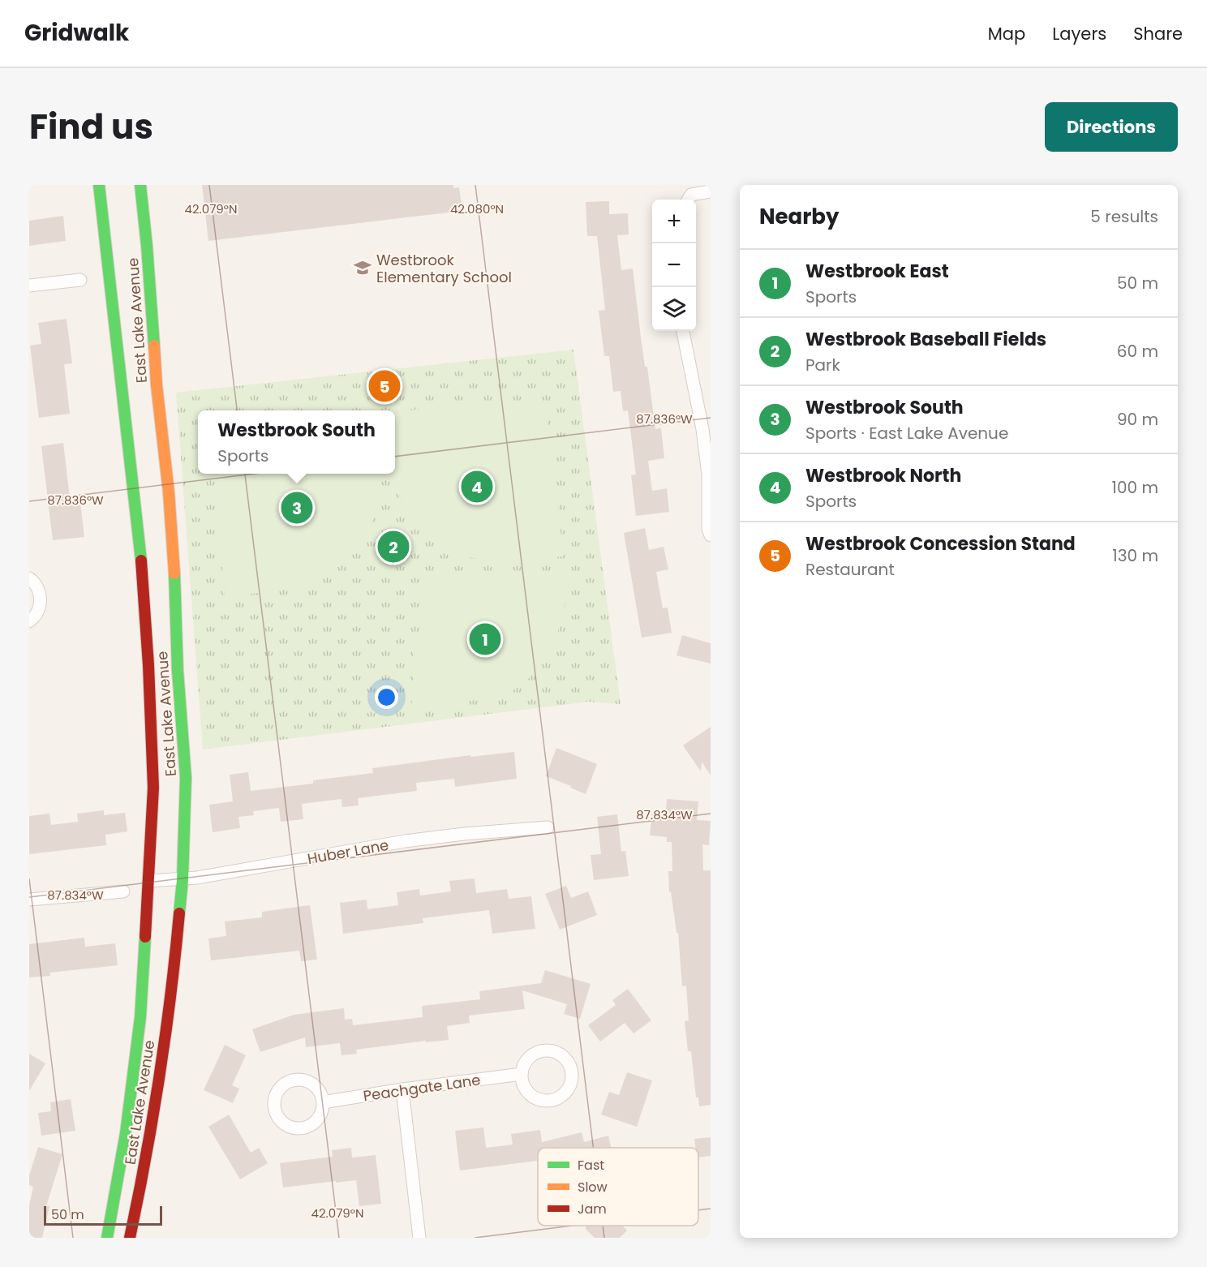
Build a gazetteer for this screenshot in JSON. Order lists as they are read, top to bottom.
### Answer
{
  "streets": {
    "main road": ["East Lake Avenue"],
    "street": ["Huber Lane", "Peachgate Lane"]
  },
  "crossings": [
    ["East Lake Avenue", "Huber Lane"]
  ],
  "places": {
    "school or university": ["Westbrook Elementary School"]
  },
  "legend": ["Fast", "Slow", "Jam"],
  "scale_bar": "50 m",
  "page": {
    "header": "Gridwalk",
    "nav": ["Map", "Layers", "Share"],
    "title": "Find us",
    "buttons": "Directions",
    "heading": ["Nearby", "5 results"],
    "map_buttons": ["+", "−"],
    "list": [
      {
        "mark": "1",
        "name": "Westbrook East",
        "note": "Sports",
        "value": "50 m"
      },
      {
        "mark": "2",
        "name": "Westbrook Baseball Fields",
        "note": "Park",
        "value": "60 m"
      },
      {
        "mark": "3",
        "name": "Westbrook South",
        "note": "Sports · East Lake Avenue",
        "value": "90 m"
      },
      {
        "mark": "4",
        "name": "Westbrook North",
        "note": "Sports",
        "value": "100 m"
      },
      {
        "mark": "5",
        "name": "Westbrook Concession Stand",
        "note": "Restaurant",
        "value": "130 m"
      }
    ],
    "pins": [
      "5",
      "4",
      "3",
      "2",
      "1"
    ],
    "popup": ["Westbrook South", "Sports"],
    "scale": "50 m"
  },
  "coordinates": [
    "42.079°N",
    "42.080°N",
    "87.836°W",
    "87.834°W"
  ]
}
